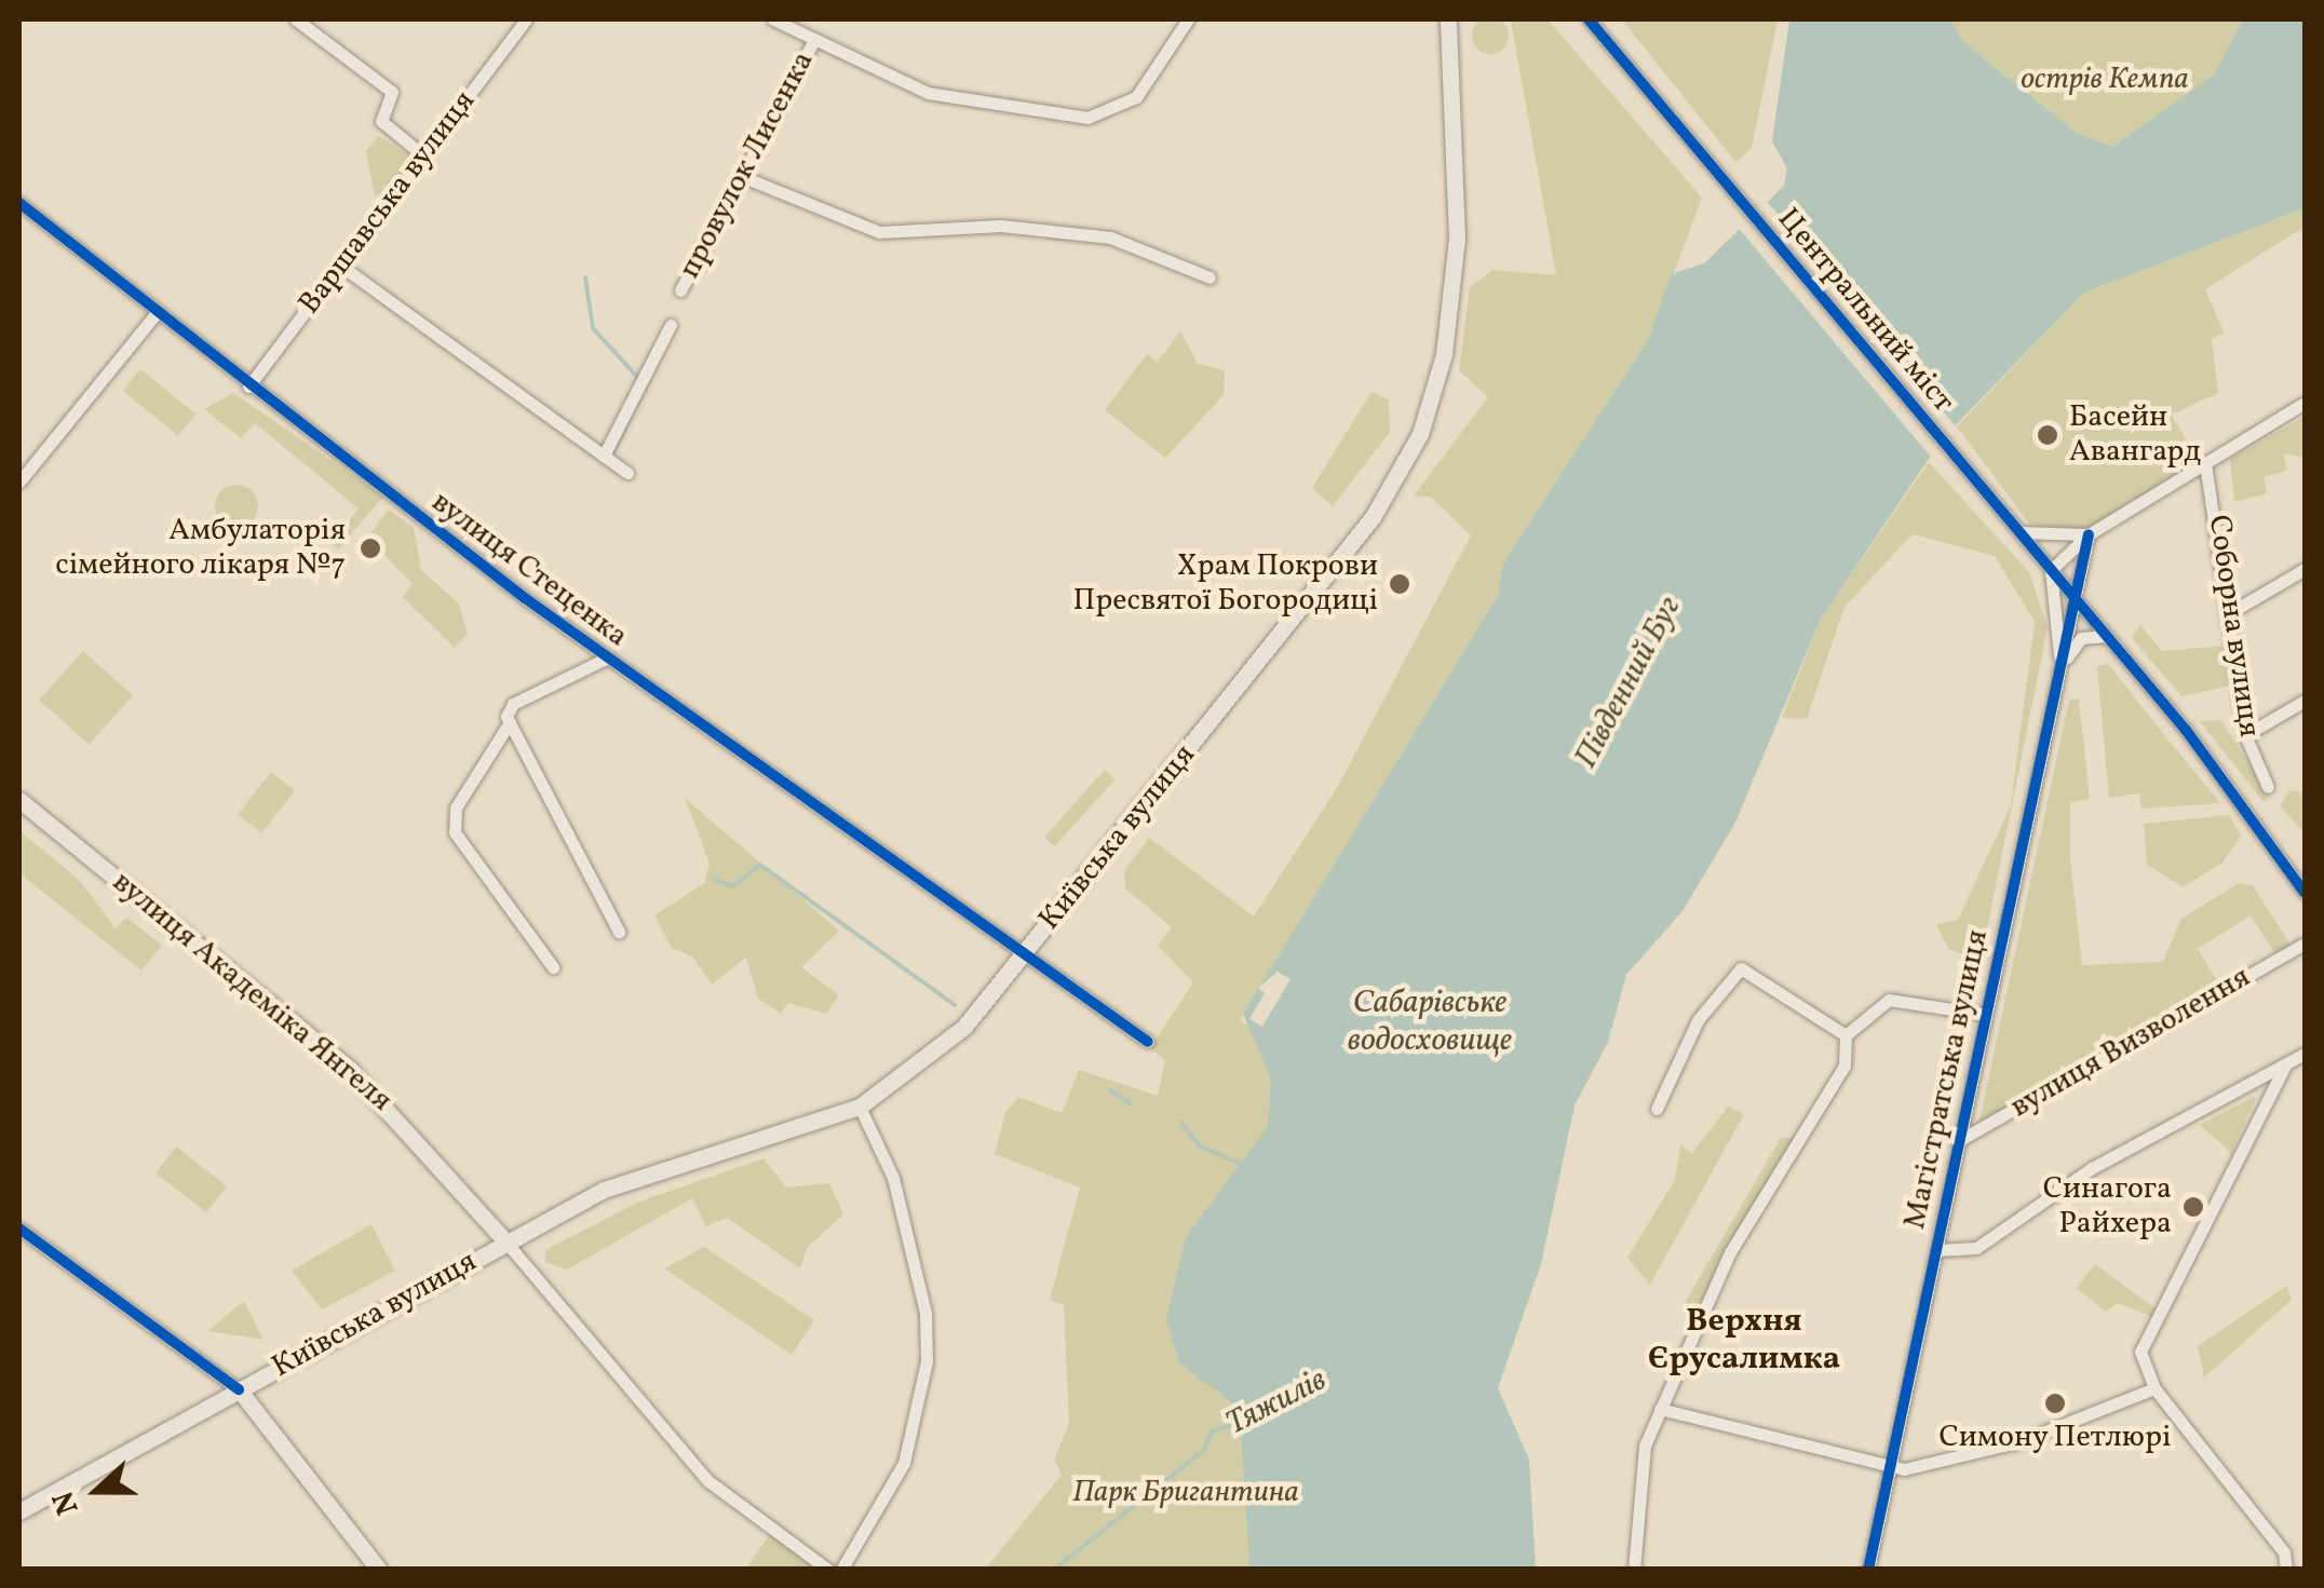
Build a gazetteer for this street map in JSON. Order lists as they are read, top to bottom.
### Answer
{
  "streets": {
    "main road": ["Київська вулиця", "вулиця Академіка Янгеля"],
    "street": [
      "провулок Лисенка",
      "Варшавська вулиця",
      "Центральний міст",
      "вулиця Стеценка",
      "Соборна вулиця",
      "вулиця Визволення",
      "Магістратська вулиця"
    ]
  },
  "crossings": [
    ["Варшавська вулиця", "вулиця Стеценка"],
    ["Центральний міст", "Соборна вулиця"],
    ["вулиця Стеценка", "Київська вулиця"],
    ["Соборна вулиця", "Магістратська вулиця"],
    ["Київська вулиця", "вулиця Академіка Янгеля"],
    ["вулиця Визволення", "Магістратська вулиця"]
  ],
  "districts": ["Верхня Єрусалимка"],
  "water": ["Південний Буг", "Сабарівське водосховище", "Тяжилів"],
  "parks": ["острів Кемпа", "Парк Бригантина"],
  "places": [
    "Басейн Авангард",
    "Амбулаторія сімейного лікаря №7",
    "Храм Покрови Пресвятої Богородиці",
    "Синагога Райхера",
    "Симону Петлюрі"
  ],
  "north": "left"
}
